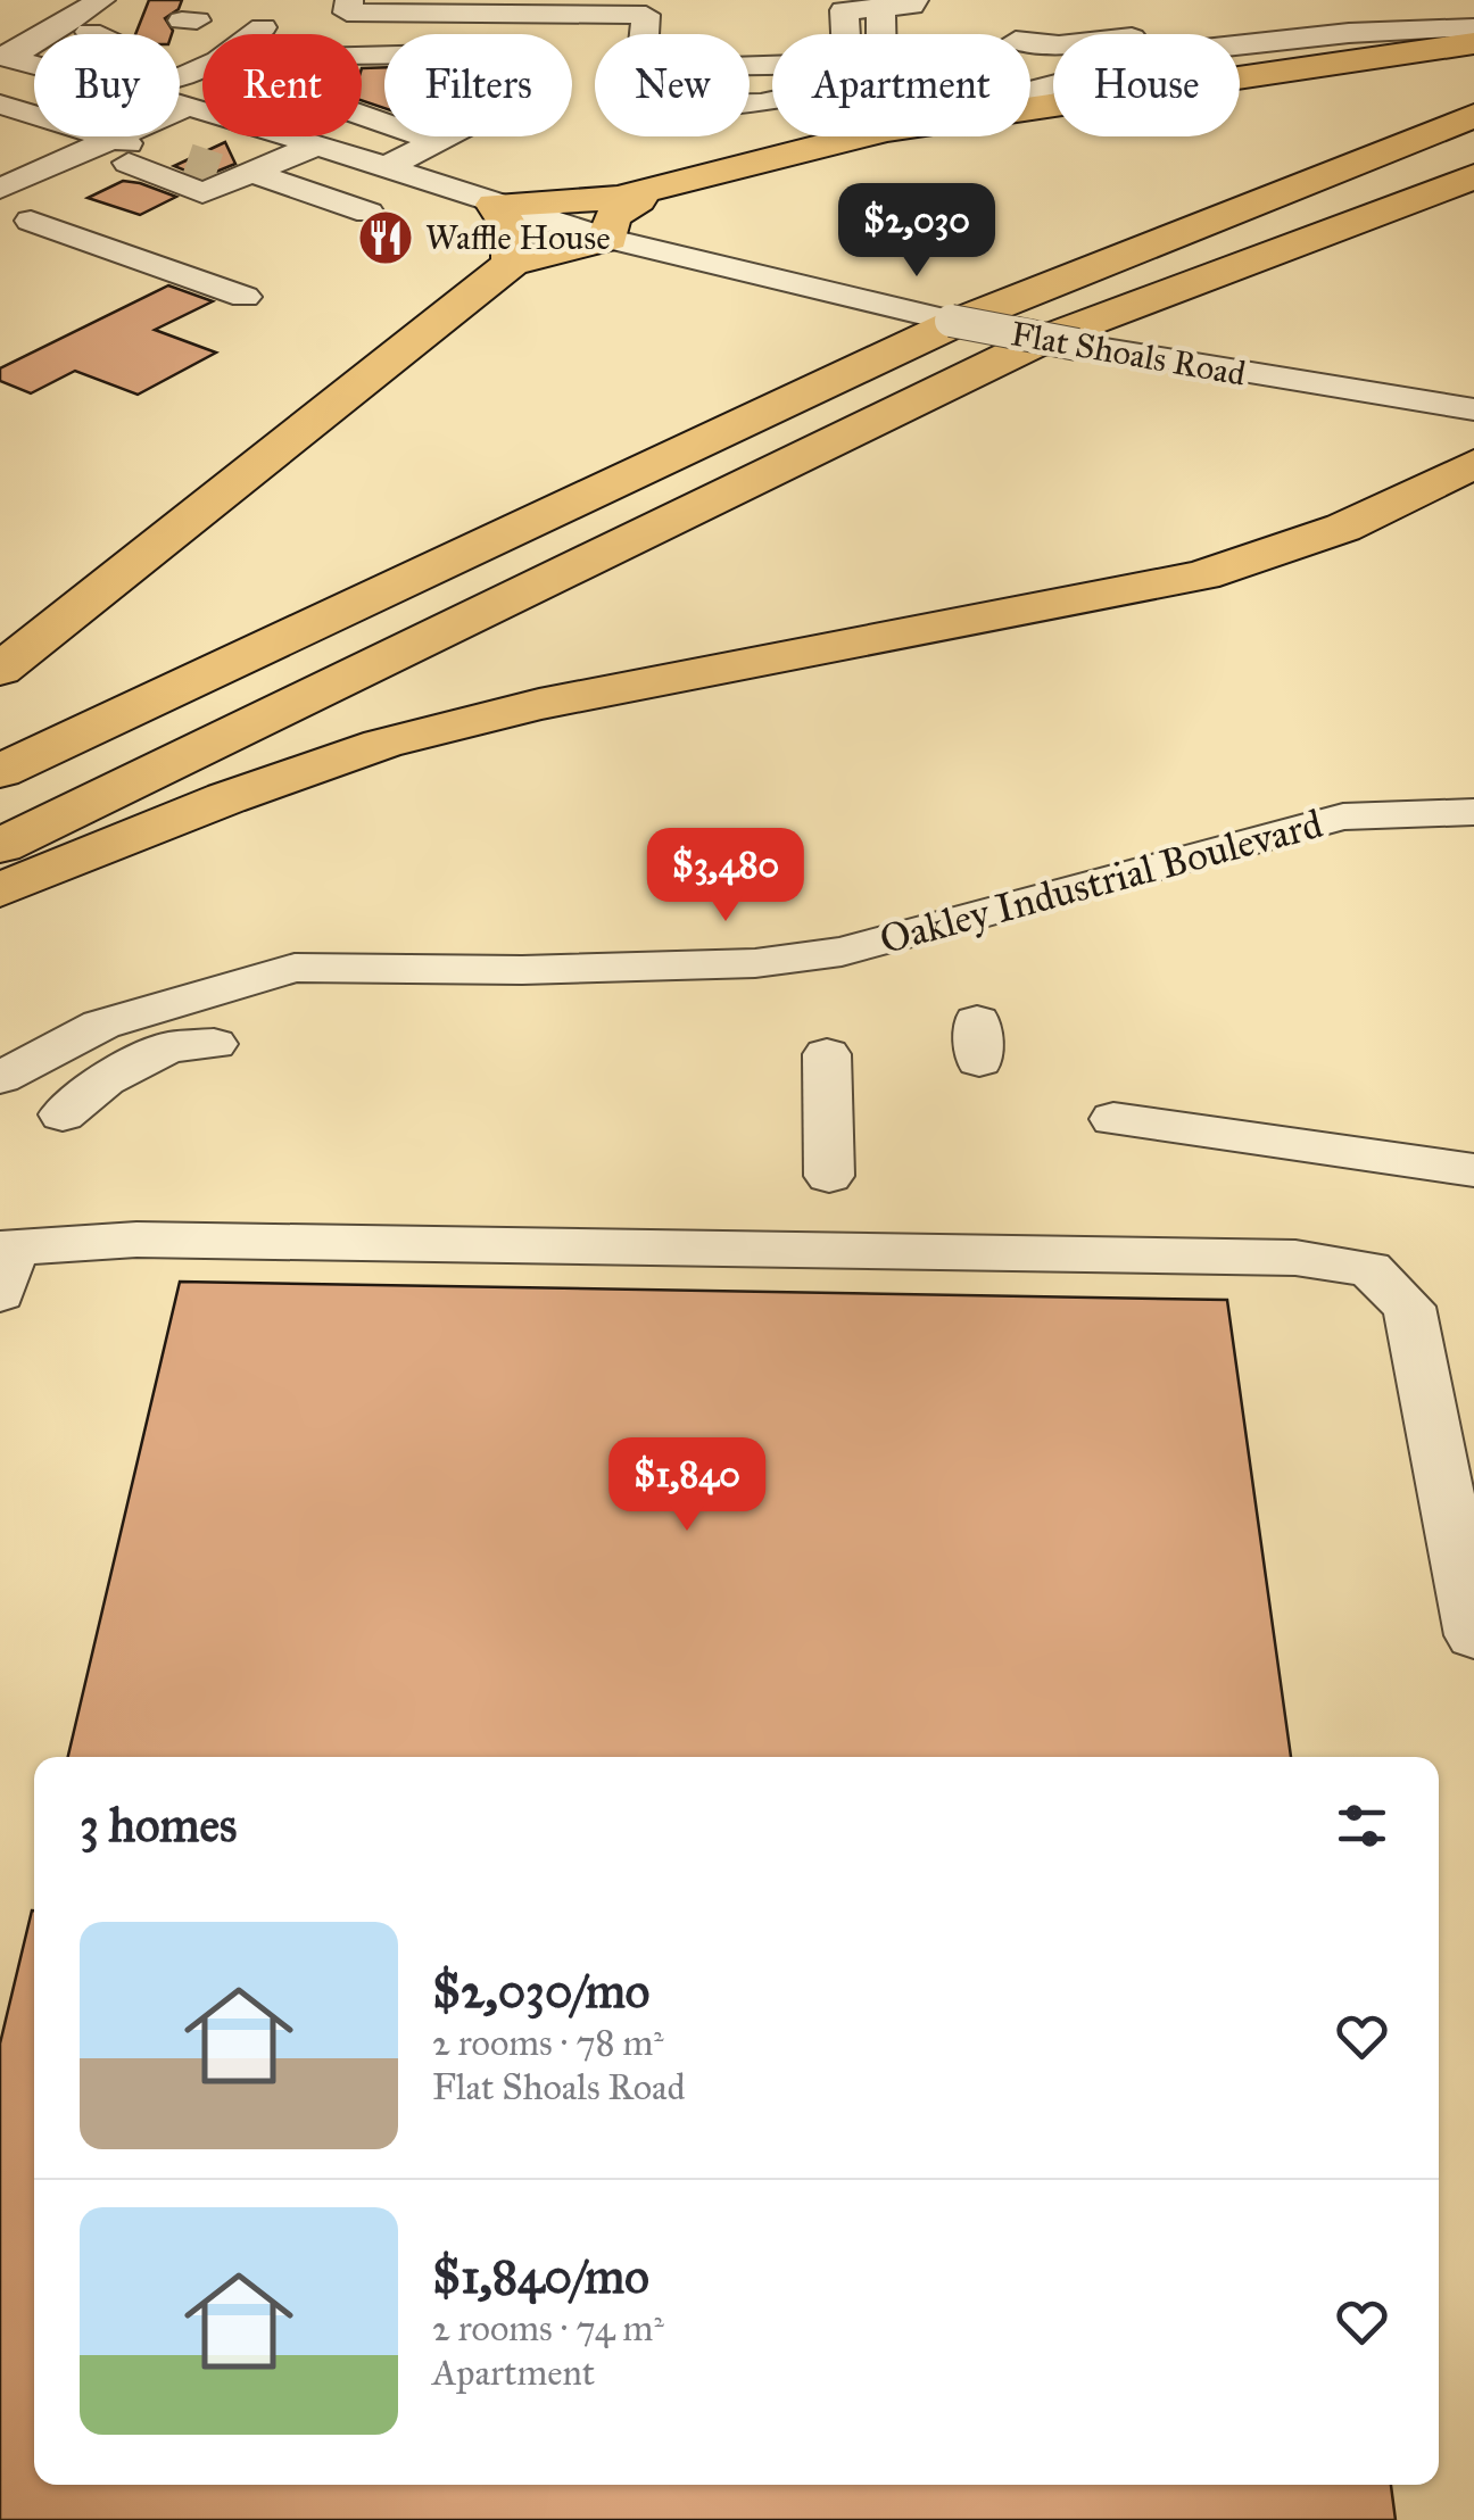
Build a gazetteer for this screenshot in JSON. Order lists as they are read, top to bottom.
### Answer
{
  "streets": {
    "street": ["Flat Shoals Road", "Oakley Industrial Boulevard"]
  },
  "places": {
    "restaurant": ["Waffle House"]
  },
  "page": {
    "chip": [
      "Buy",
      "Rent",
      "Filters",
      "New",
      "Apartment",
      "House"
    ],
    "price": ["$2,030", "$3,480", "$1,840"],
    "heading": "3 homes",
    "list": [
      {
        "name": "$2,030/mo",
        "note": "2 rooms · 78 m² · Flat Shoals Road"
      },
      {
        "name": "$1,840/mo",
        "note": "2 rooms · 74 m² · Apartment"
      }
    ]
  }
}
